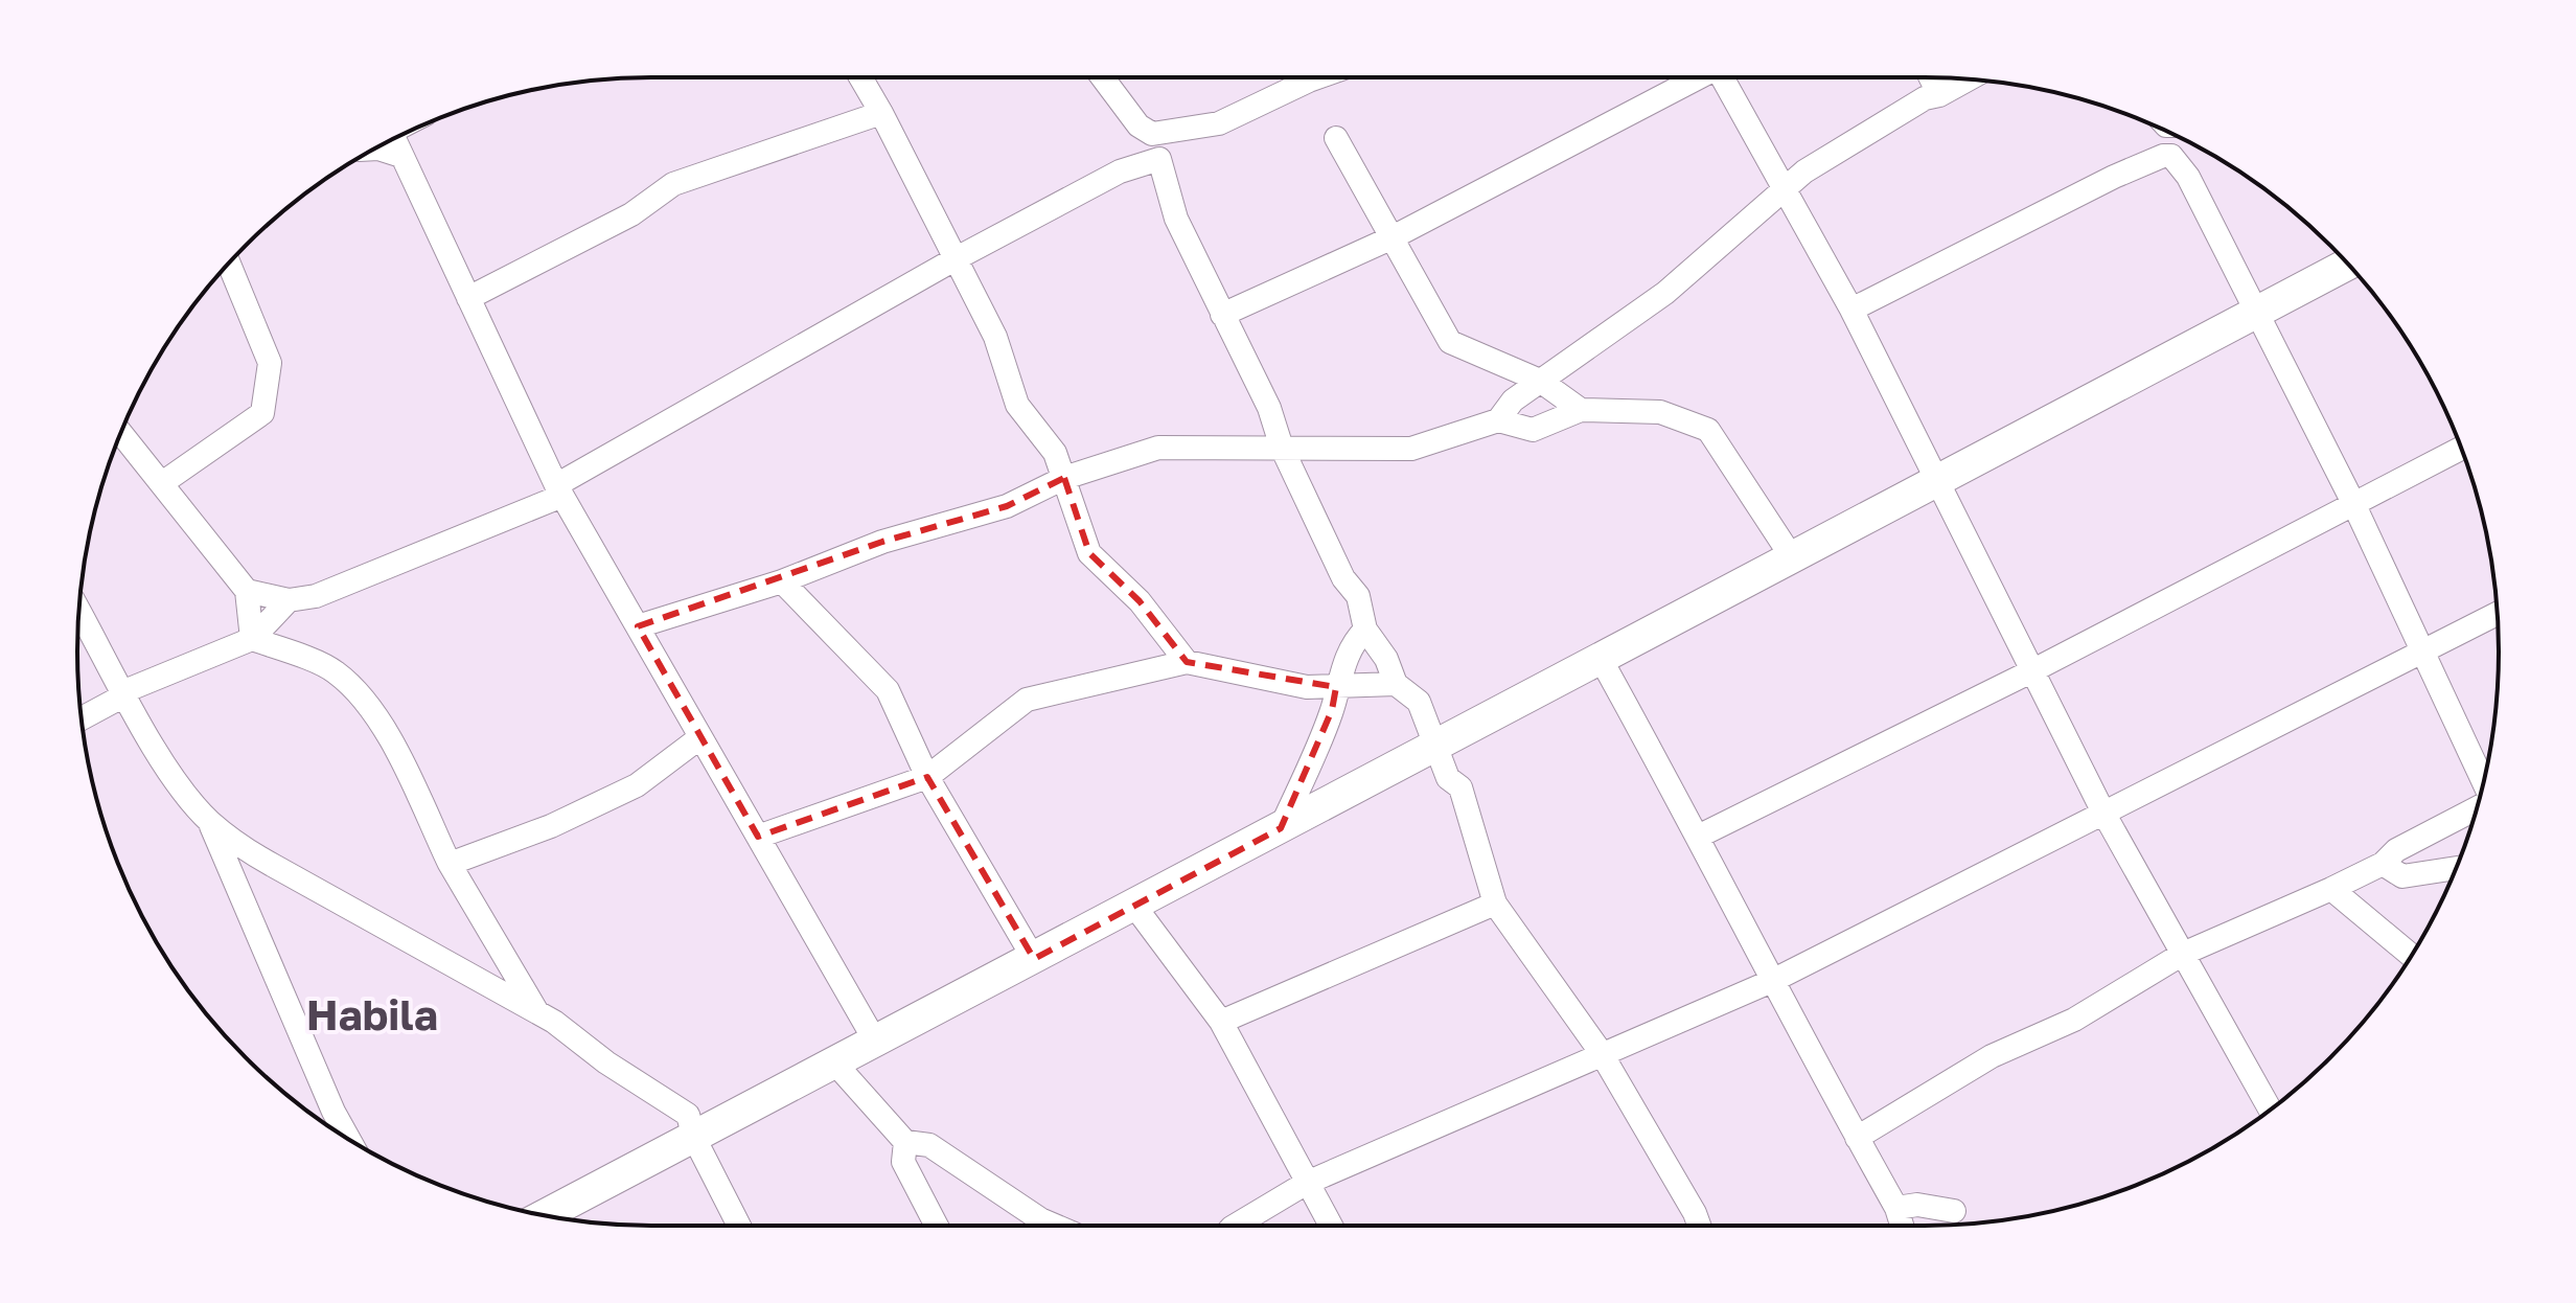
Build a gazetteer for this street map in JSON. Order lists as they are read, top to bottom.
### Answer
{
  "districts": ["Habila"]
}
